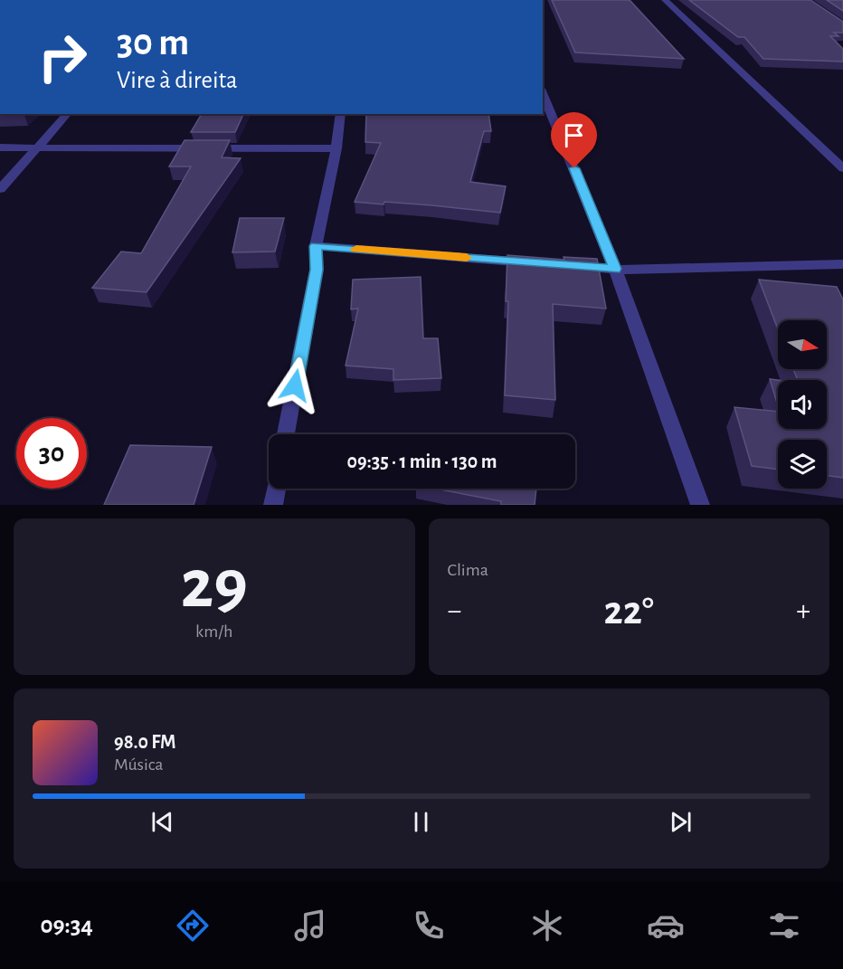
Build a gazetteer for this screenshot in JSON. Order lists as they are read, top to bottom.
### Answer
{
  "north": "right",
  "page": {
    "turn": ["30 m", "Vire à direita"],
    "limit": "30",
    "trip": "09:35 · 1 min · 130 m",
    "tile": [
      ["29", "km/h"],
      "Clima"
    ],
    "heat": ["−", "22°", "+"],
    "song": ["98.0 FM", "Música"],
    "tabs": "09:34"
  }
}
